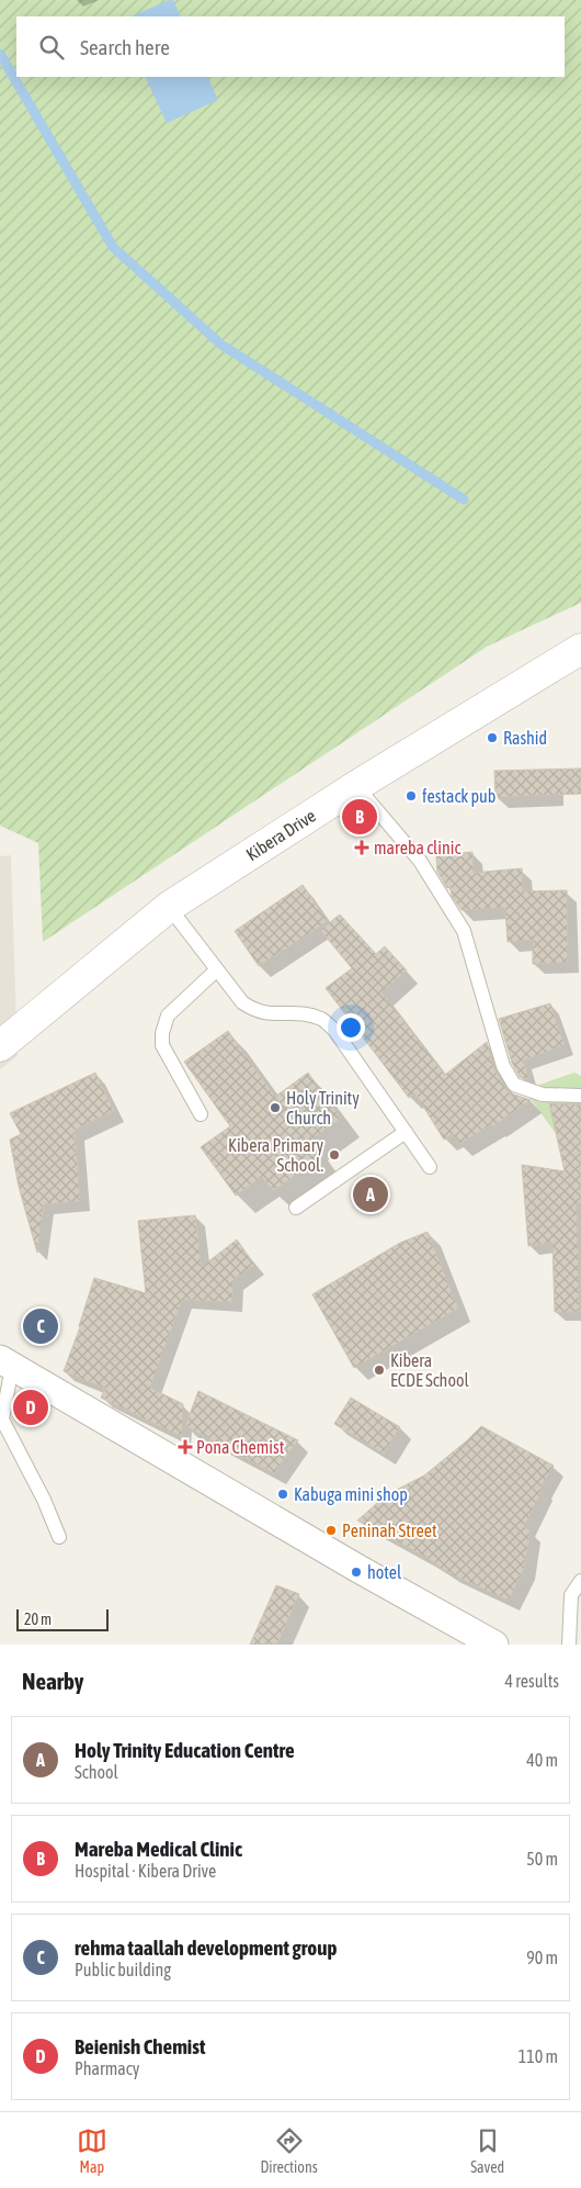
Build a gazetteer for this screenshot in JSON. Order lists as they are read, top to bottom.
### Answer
{
  "streets": {
    "street": ["Kibera Drive"]
  },
  "places": {
    "other": [
      "Rashid",
      "festack pub",
      "Holy Trinity Church",
      "Kibera Primary School.",
      "Kibera ECDE School",
      "Kabuga mini shop",
      "Peninah Street",
      "hotel"
    ],
    "health": ["mareba clinic", "Pona Chemist"]
  },
  "scale_bar": "20 m",
  "page": {
    "search": "Search here",
    "pins": [
      "B",
      "A",
      "C",
      "D"
    ],
    "scale": "20 m",
    "heading": ["Nearby", "4 results"],
    "list": [
      {
        "mark": "A",
        "name": "Holy Trinity Education Centre",
        "note": "School",
        "value": "40 m"
      },
      {
        "mark": "B",
        "name": "Mareba Medical Clinic",
        "note": "Hospital · Kibera Drive",
        "value": "50 m"
      },
      {
        "mark": "C",
        "name": "rehma taallah development group",
        "note": "Public building",
        "value": "90 m"
      },
      {
        "mark": "D",
        "name": "Beienish Chemist",
        "note": "Pharmacy",
        "value": "110 m"
      }
    ],
    "nav": ["Map", "Directions", "Saved"]
  }
}
